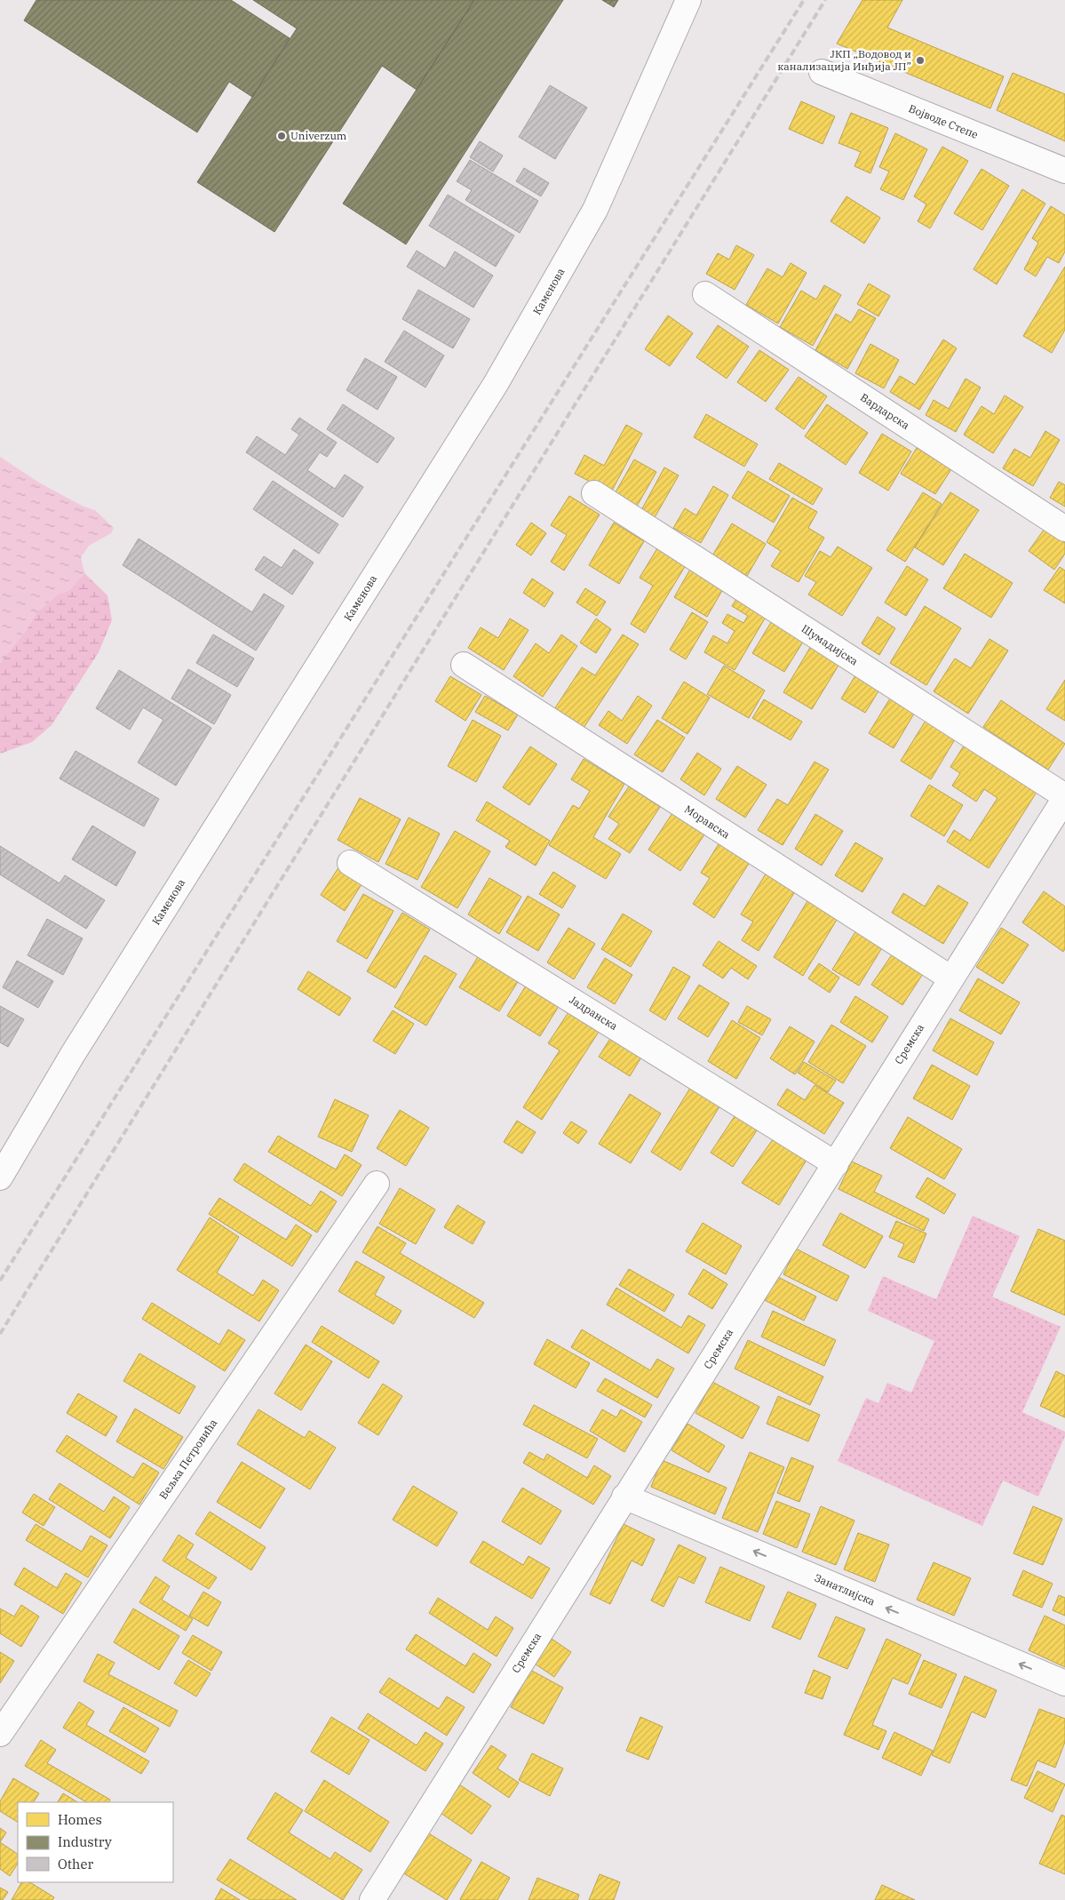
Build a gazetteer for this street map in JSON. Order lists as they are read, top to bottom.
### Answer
{
  "streets": {
    "street": [
      "Војводе Степе",
      "Каменова",
      "Вардарска",
      "Шумадијска",
      "Моравска",
      "Јадранска",
      "Сремска",
      "Вељка Петровића",
      "Занатлијска"
    ]
  },
  "crossings": [
    ["Шумадијска", "Сремска"],
    ["Моравска", "Сремска"],
    ["Јадранска", "Сремска"],
    ["Сремска", "Занатлијска"]
  ],
  "one_way": ["Занатлијска"],
  "places": ["ЈКП „Водовод и канализација Инђија ЈП”", "Univerzum"],
  "legend": ["Homes", "Industry", "Other"]
}
